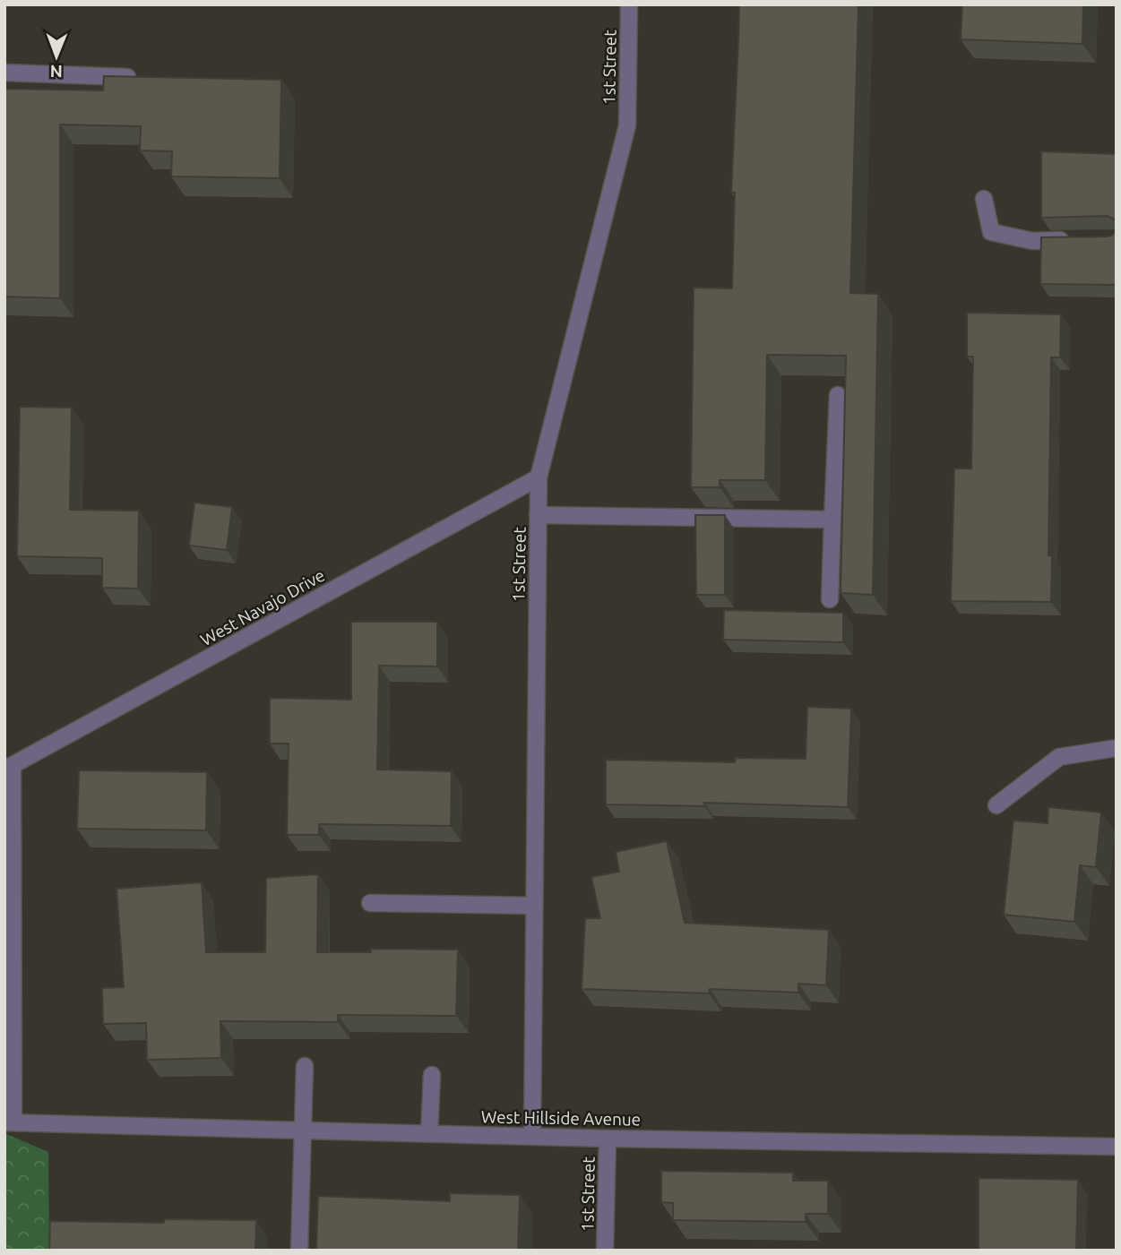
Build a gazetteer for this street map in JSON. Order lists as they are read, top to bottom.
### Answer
{
  "streets": {
    "street": ["1st Street", "West Navajo Drive", "West Hillside Avenue"]
  },
  "crossings": [
    ["1st Street", "West Navajo Drive"],
    ["1st Street", "West Hillside Avenue"]
  ],
  "north": "bottom"
}
